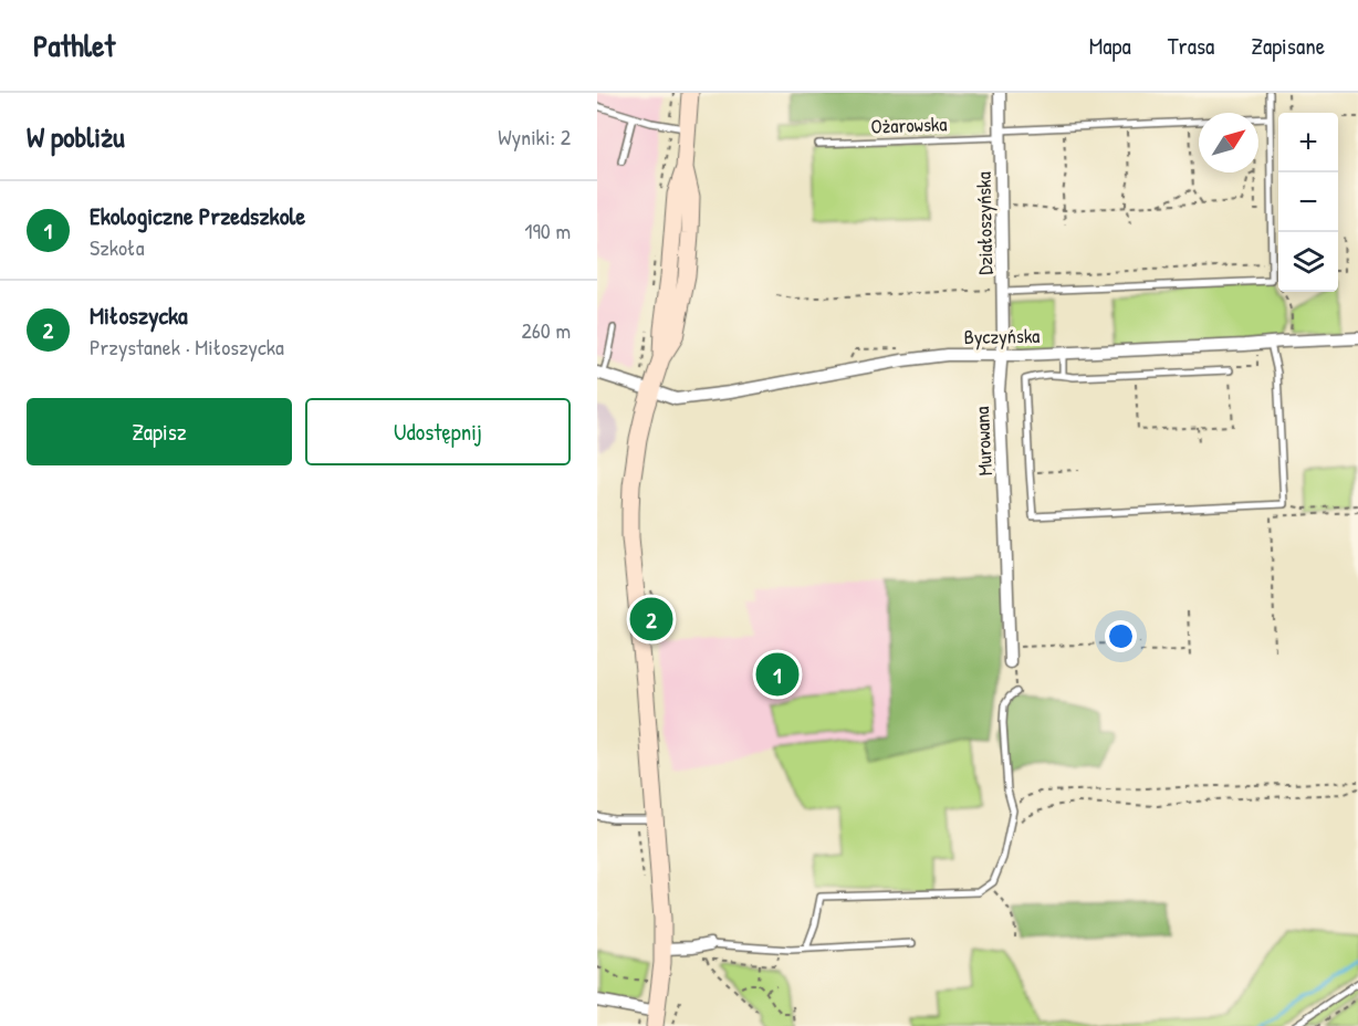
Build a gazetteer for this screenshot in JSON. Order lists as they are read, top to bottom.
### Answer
{
  "streets": {
    "street": ["Działoszyńska", "Byczyńska", "Murowana"],
    "lane": ["Ożarowska"]
  },
  "crossings": [
    ["Ożarowska", "Działoszyńska"],
    ["Działoszyńska", "Byczyńska"],
    ["Działoszyńska", "Murowana"],
    ["Byczyńska", "Murowana"]
  ],
  "north": "top right",
  "page": {
    "header": "Pathlet",
    "nav": ["Mapa", "Trasa", "Zapisane"],
    "heading": ["W pobliżu", "Wyniki: 2"],
    "map_buttons": ["+", "−"],
    "list": [
      {
        "mark": "1",
        "name": "Ekologiczne Przedszkole",
        "note": "Szkoła",
        "value": "190 m"
      },
      {
        "mark": "2",
        "name": "Miłoszycka",
        "note": "Przystanek · Miłoszycka",
        "value": "260 m"
      }
    ],
    "buttons": ["Zapisz", "Udostępnij"],
    "pins": ["2", "1"]
  }
}
